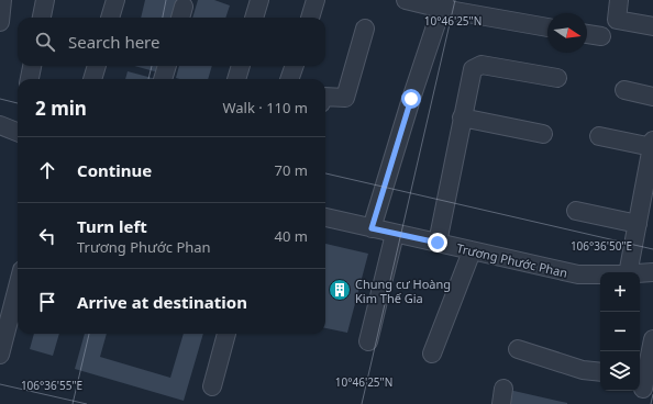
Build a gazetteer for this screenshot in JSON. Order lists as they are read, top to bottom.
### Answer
{
  "streets": {
    "street": ["Trương Phước Phan"]
  },
  "places": {
    "building": ["Chung cư Hoàng Kim Thế Gia"]
  },
  "north": "right",
  "page": {
    "search": "Search here",
    "heading": ["2 min", "Walk · 110 m"],
    "list": [
      ["Continue", "70 m"],
      ["Turn left", "Trương Phước Phan", "40 m"],
      "Arrive at destination"
    ],
    "map_buttons": ["+", "−"]
  },
  "coordinates": ["10°46'25\"N", "106°36'50\"E", "106°36'55\"E"]
}
